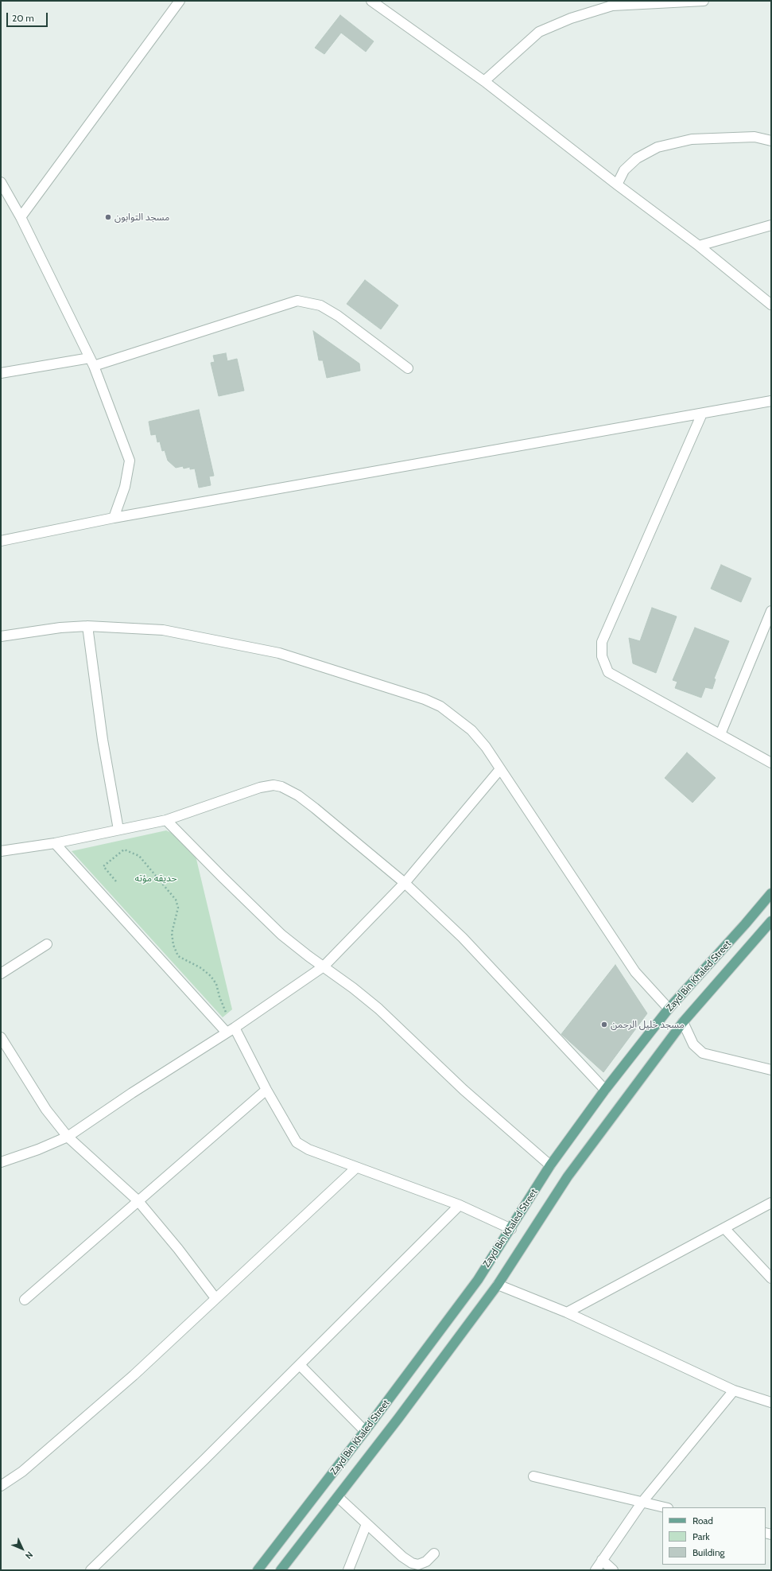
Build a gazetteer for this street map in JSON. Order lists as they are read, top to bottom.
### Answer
{
  "streets": {
    "main road": ["Zayd Bin Khaled Street"]
  },
  "parks": ["حديقه مؤته"],
  "places": ["مسجد التوابون", "مسجد خليل الرحمن"],
  "legend": ["Road", "Park", "Building"],
  "scale_bar": "20 m",
  "north": "bottom right"
}
